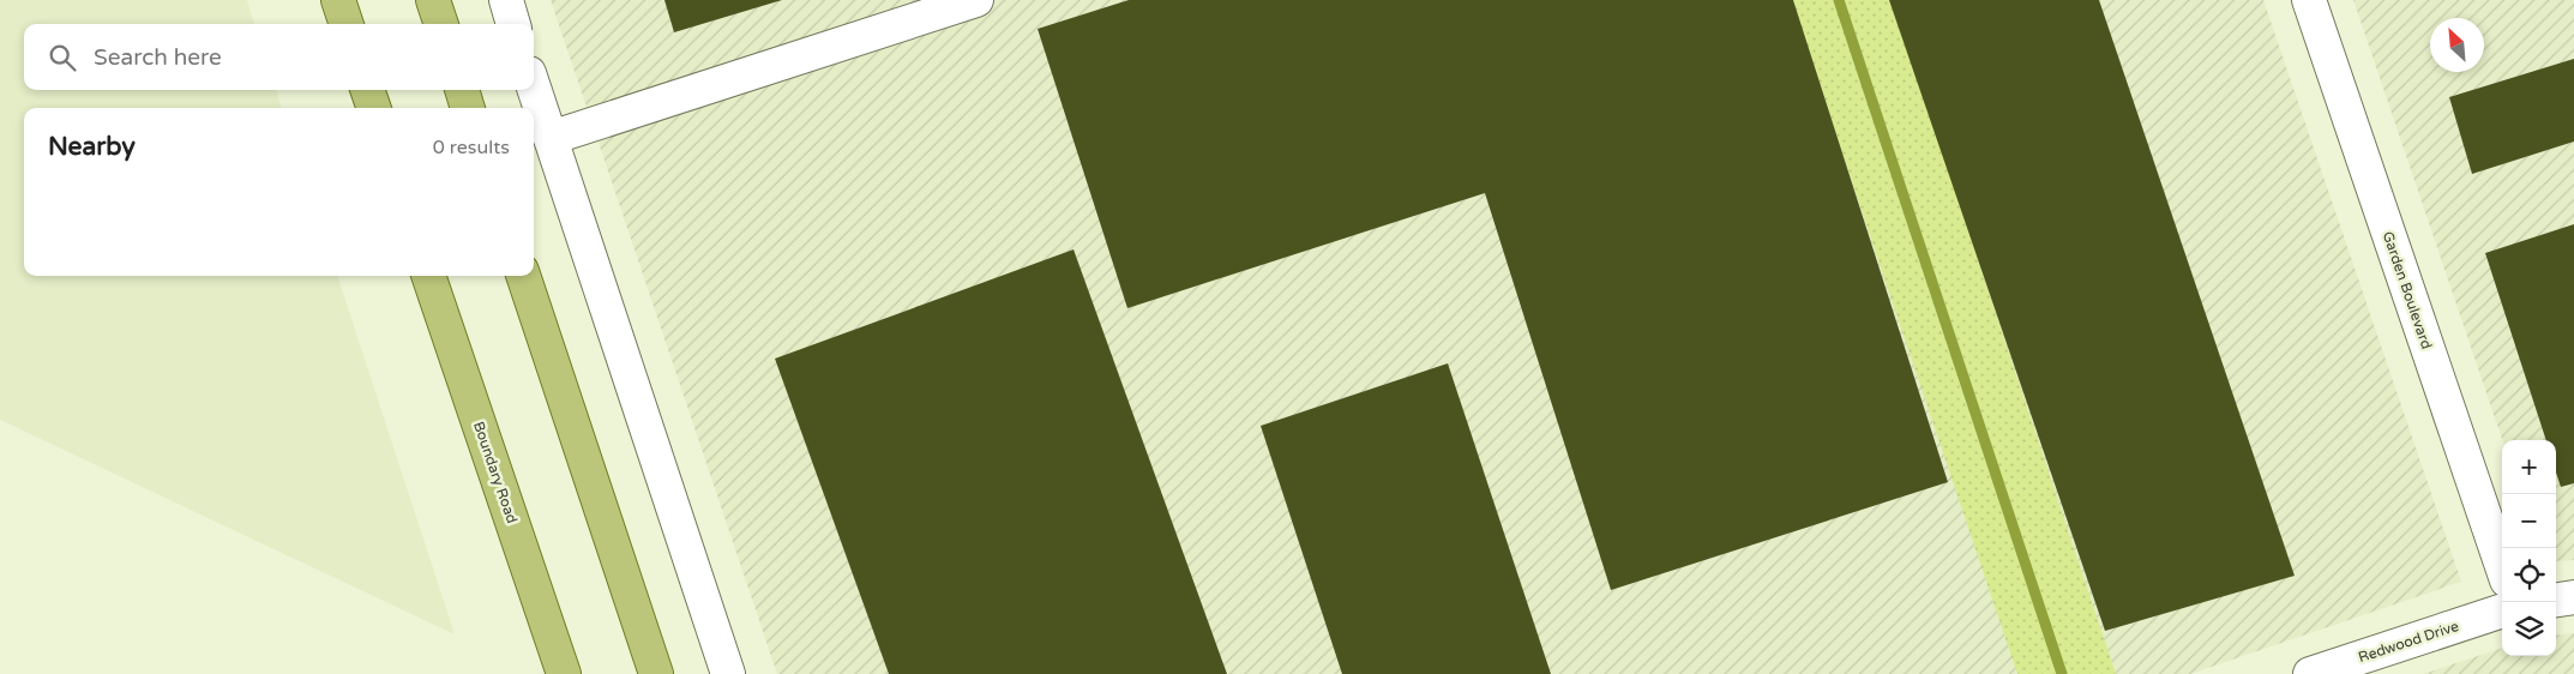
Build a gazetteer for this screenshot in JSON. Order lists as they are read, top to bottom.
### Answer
{
  "streets": {
    "main road": ["Boundary Road"],
    "street": ["Garden Boulevard", "Redwood Drive"]
  },
  "north": "top left",
  "page": {
    "search": "Search here",
    "heading": ["Nearby", "0 results"],
    "map_buttons": ["+", "−"]
  }
}
